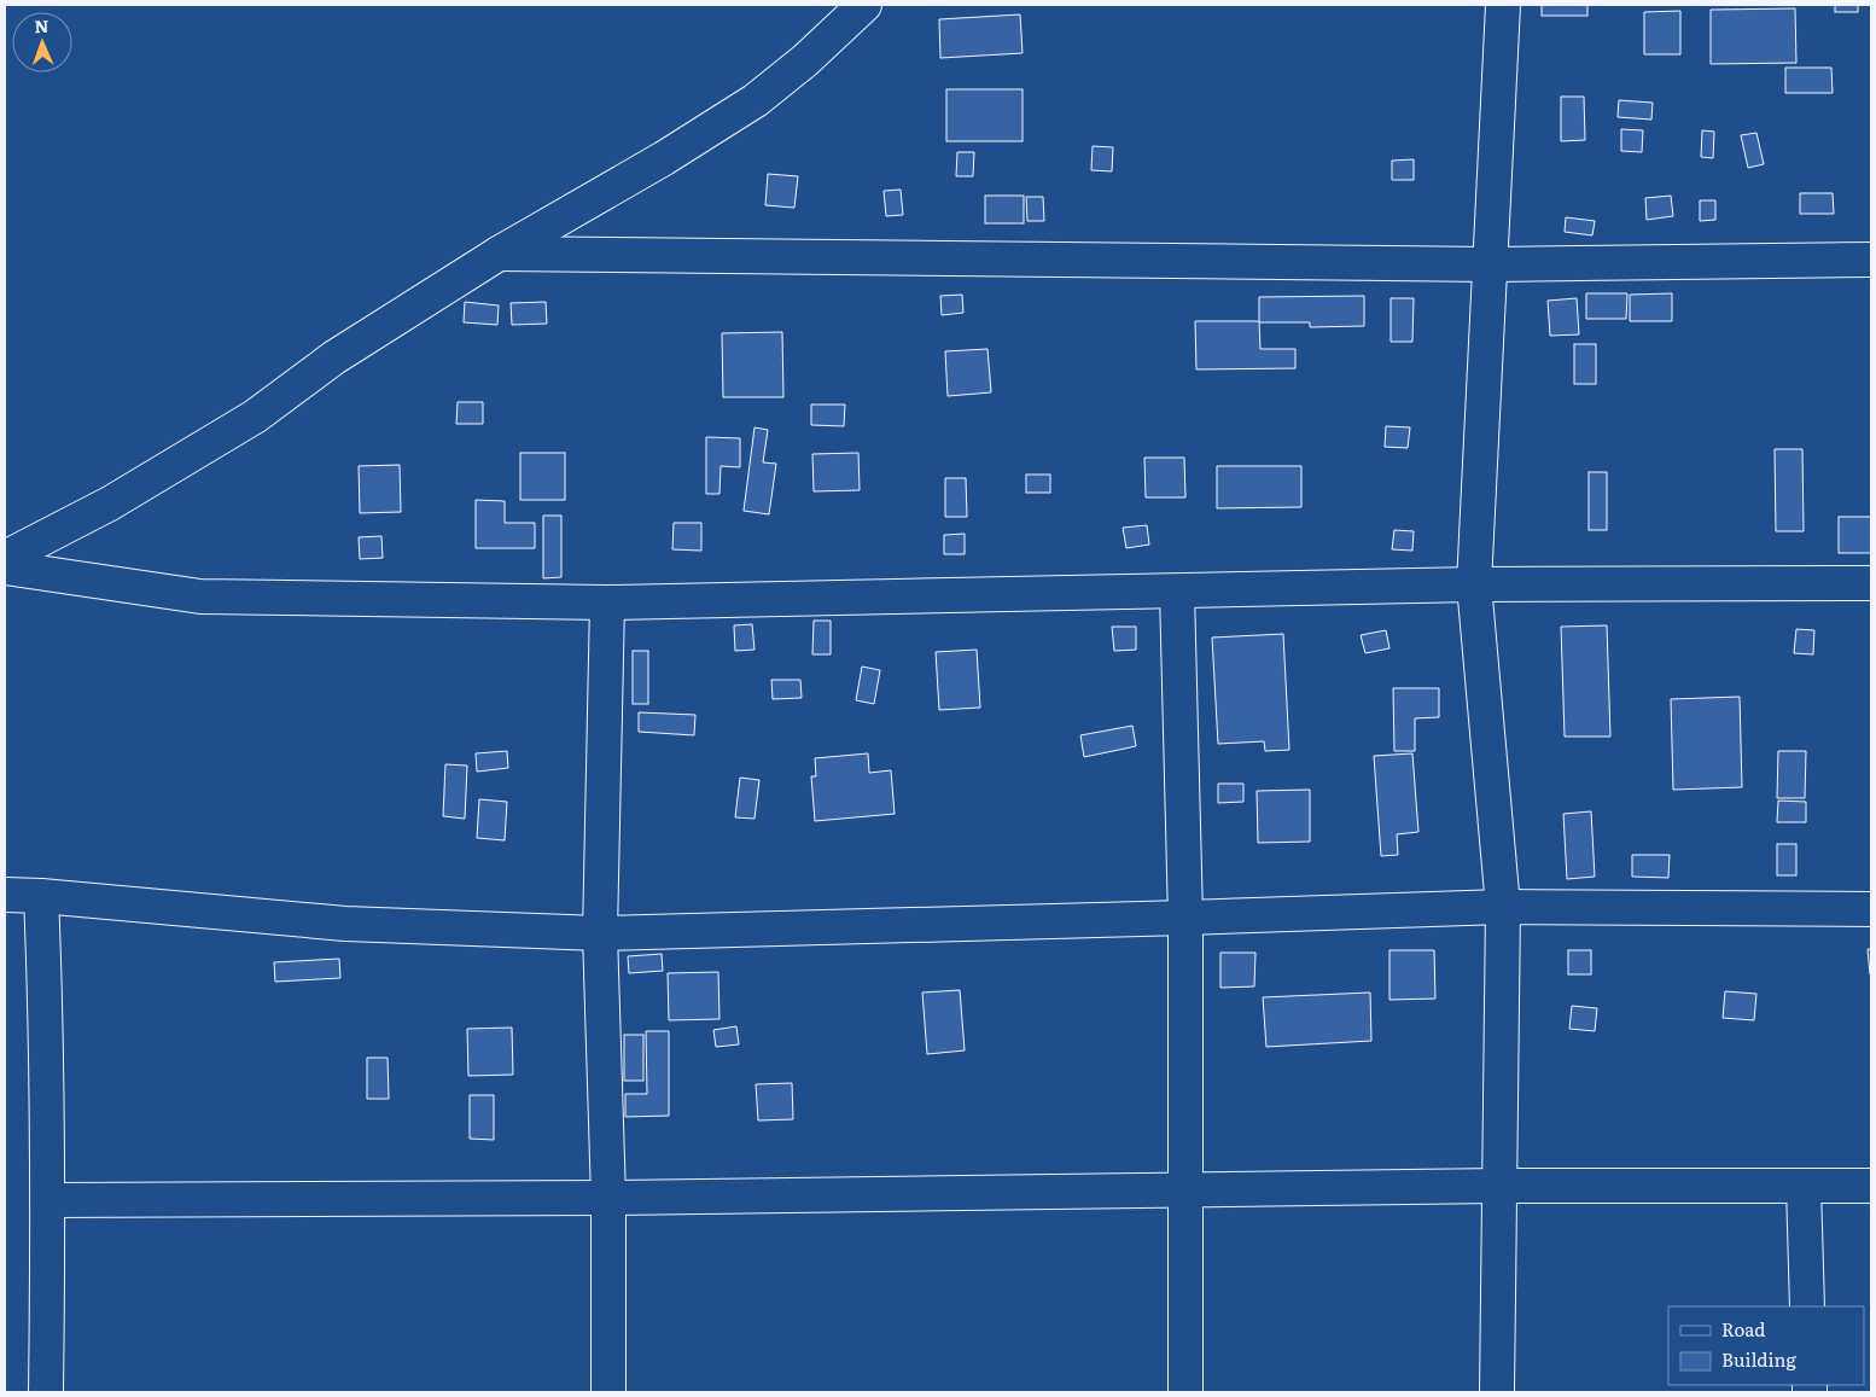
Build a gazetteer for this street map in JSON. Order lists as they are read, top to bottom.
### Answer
{
  "legend": ["Road", "Building"],
  "north": "top"
}
